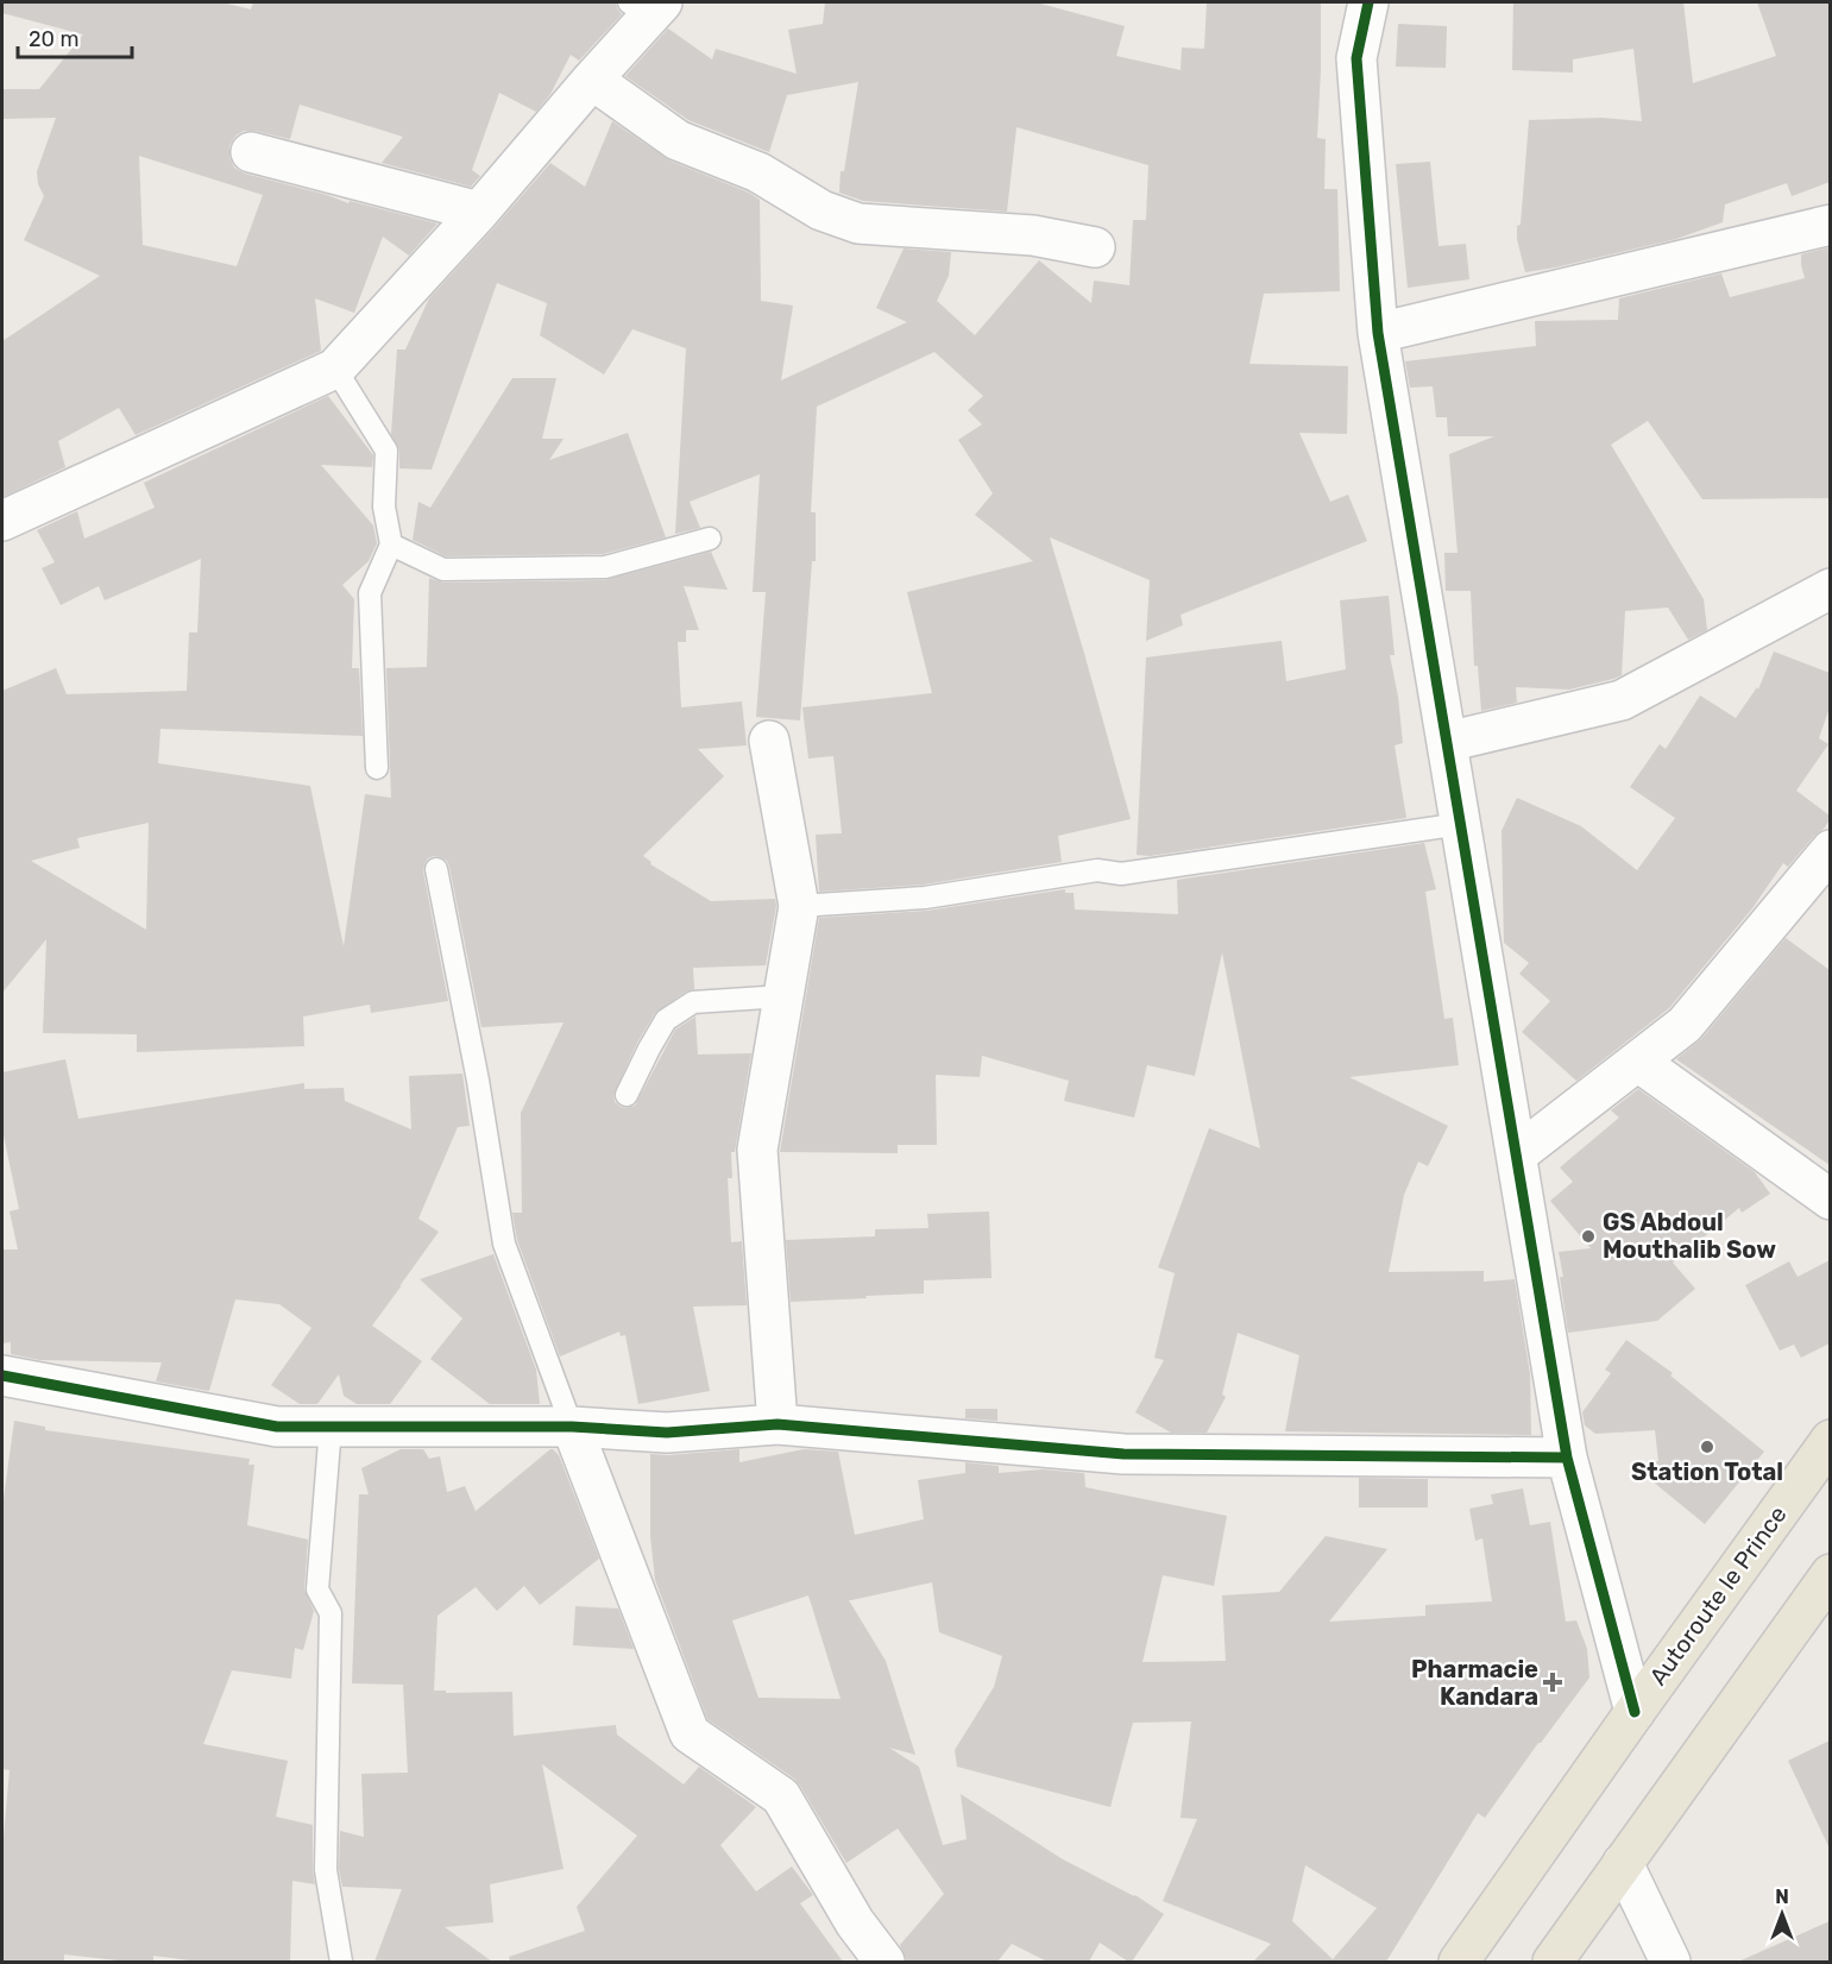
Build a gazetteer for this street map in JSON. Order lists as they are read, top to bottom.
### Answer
{
  "streets": {
    "main road": ["Autoroute le Prince"]
  },
  "places": {
    "other": ["GS Abdoul Mouthalib Sow", "Station Total"],
    "health": ["Pharmacie Kandara"]
  },
  "scale_bar": "20 m",
  "north": "top"
}
